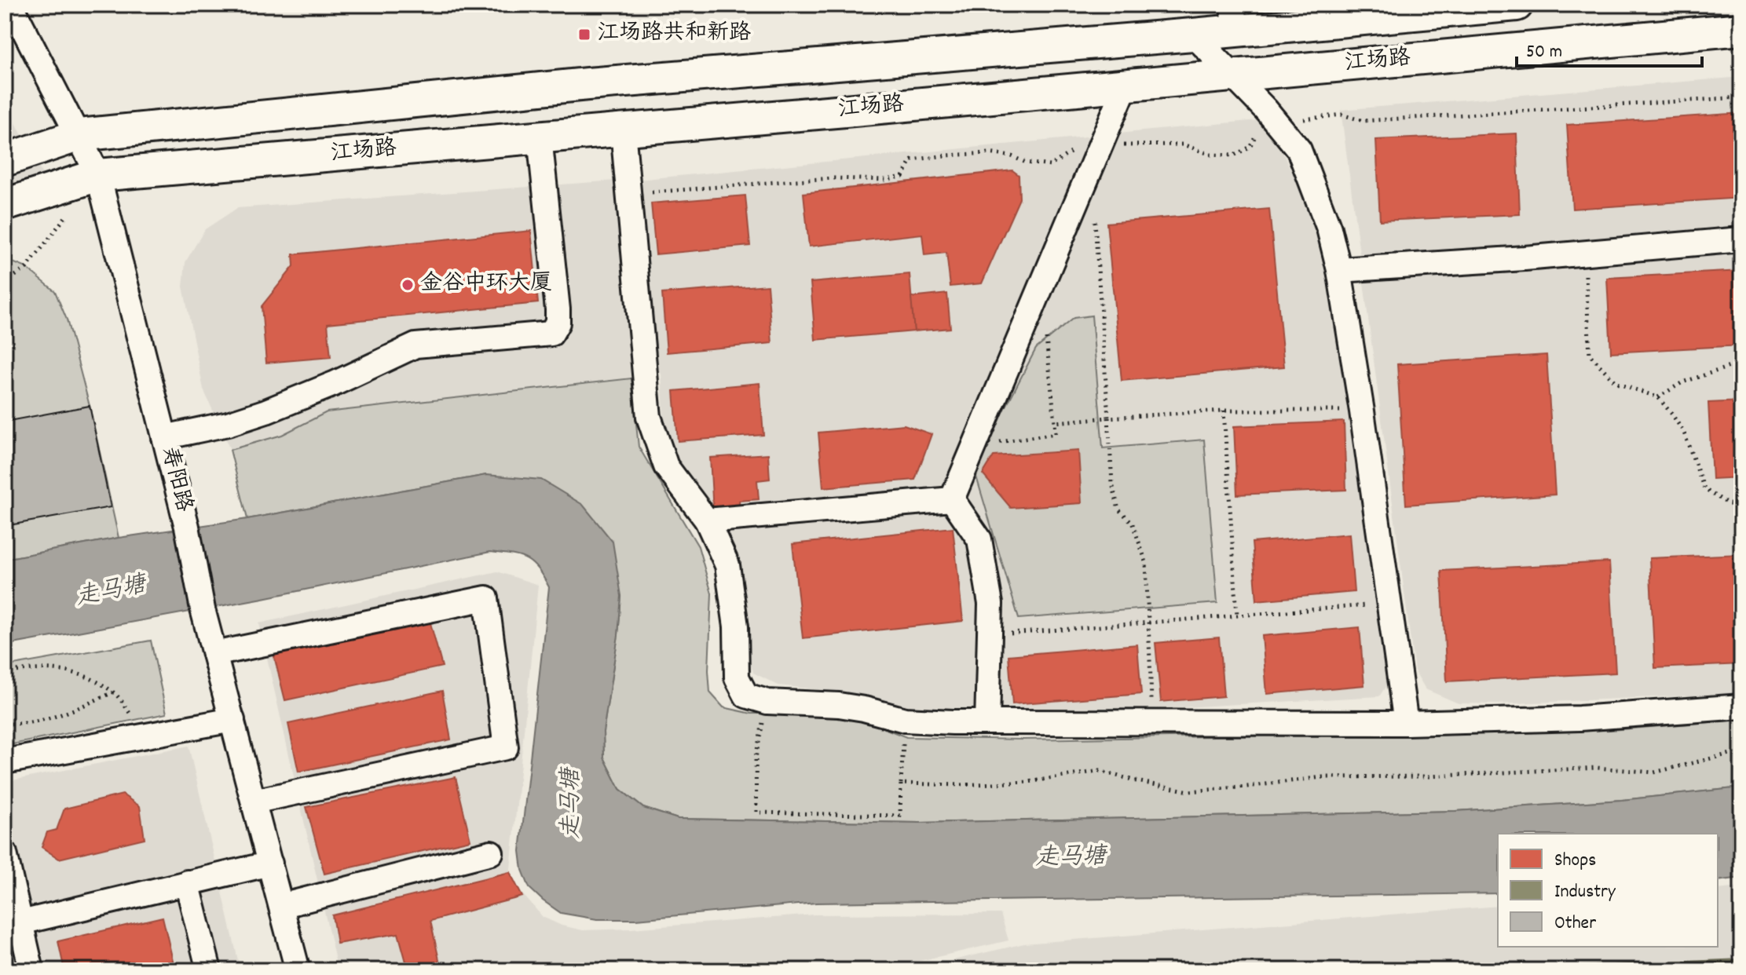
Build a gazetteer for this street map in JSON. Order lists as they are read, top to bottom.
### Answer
{
  "streets": {
    "main road": ["江场路"],
    "street": ["寿阳路"]
  },
  "crossings": [
    ["江场路", "寿阳路"]
  ],
  "water": ["走马塘"],
  "places": {
    "transit": ["江场路共和新路"],
    "other": ["金谷中环大厦"]
  },
  "legend": ["Shops", "Industry", "Other"],
  "scale_bar": "50 m"
}
